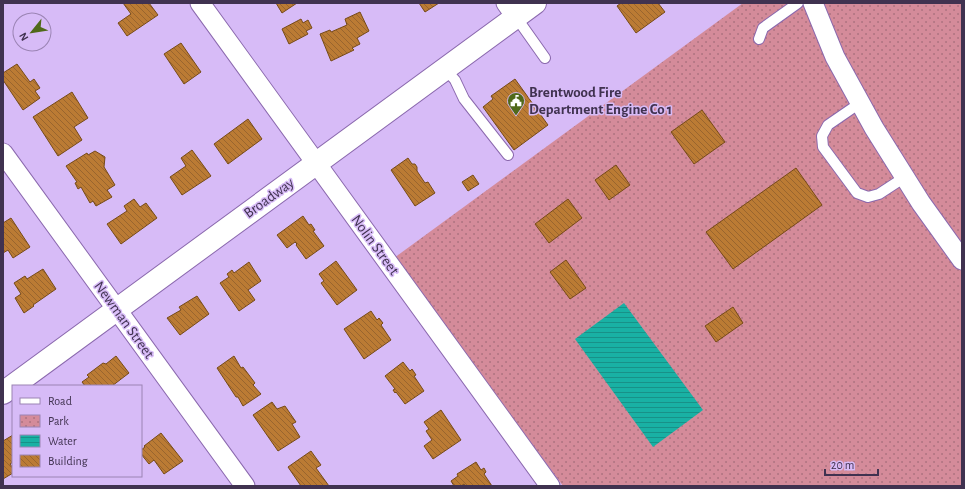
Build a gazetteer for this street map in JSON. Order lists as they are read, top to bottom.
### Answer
{
  "streets": {
    "street": ["Broadway", "Nolin Street", "Newman Street"]
  },
  "crossings": [
    ["Broadway", "Nolin Street"],
    ["Broadway", "Newman Street"]
  ],
  "places": {
    "public building": ["Brentwood Fire Department Engine Co 1"]
  },
  "legend": [
    "Road",
    "Park",
    "Water",
    "Building"
  ],
  "scale_bar": "20 m",
  "north": "bottom left"
}
